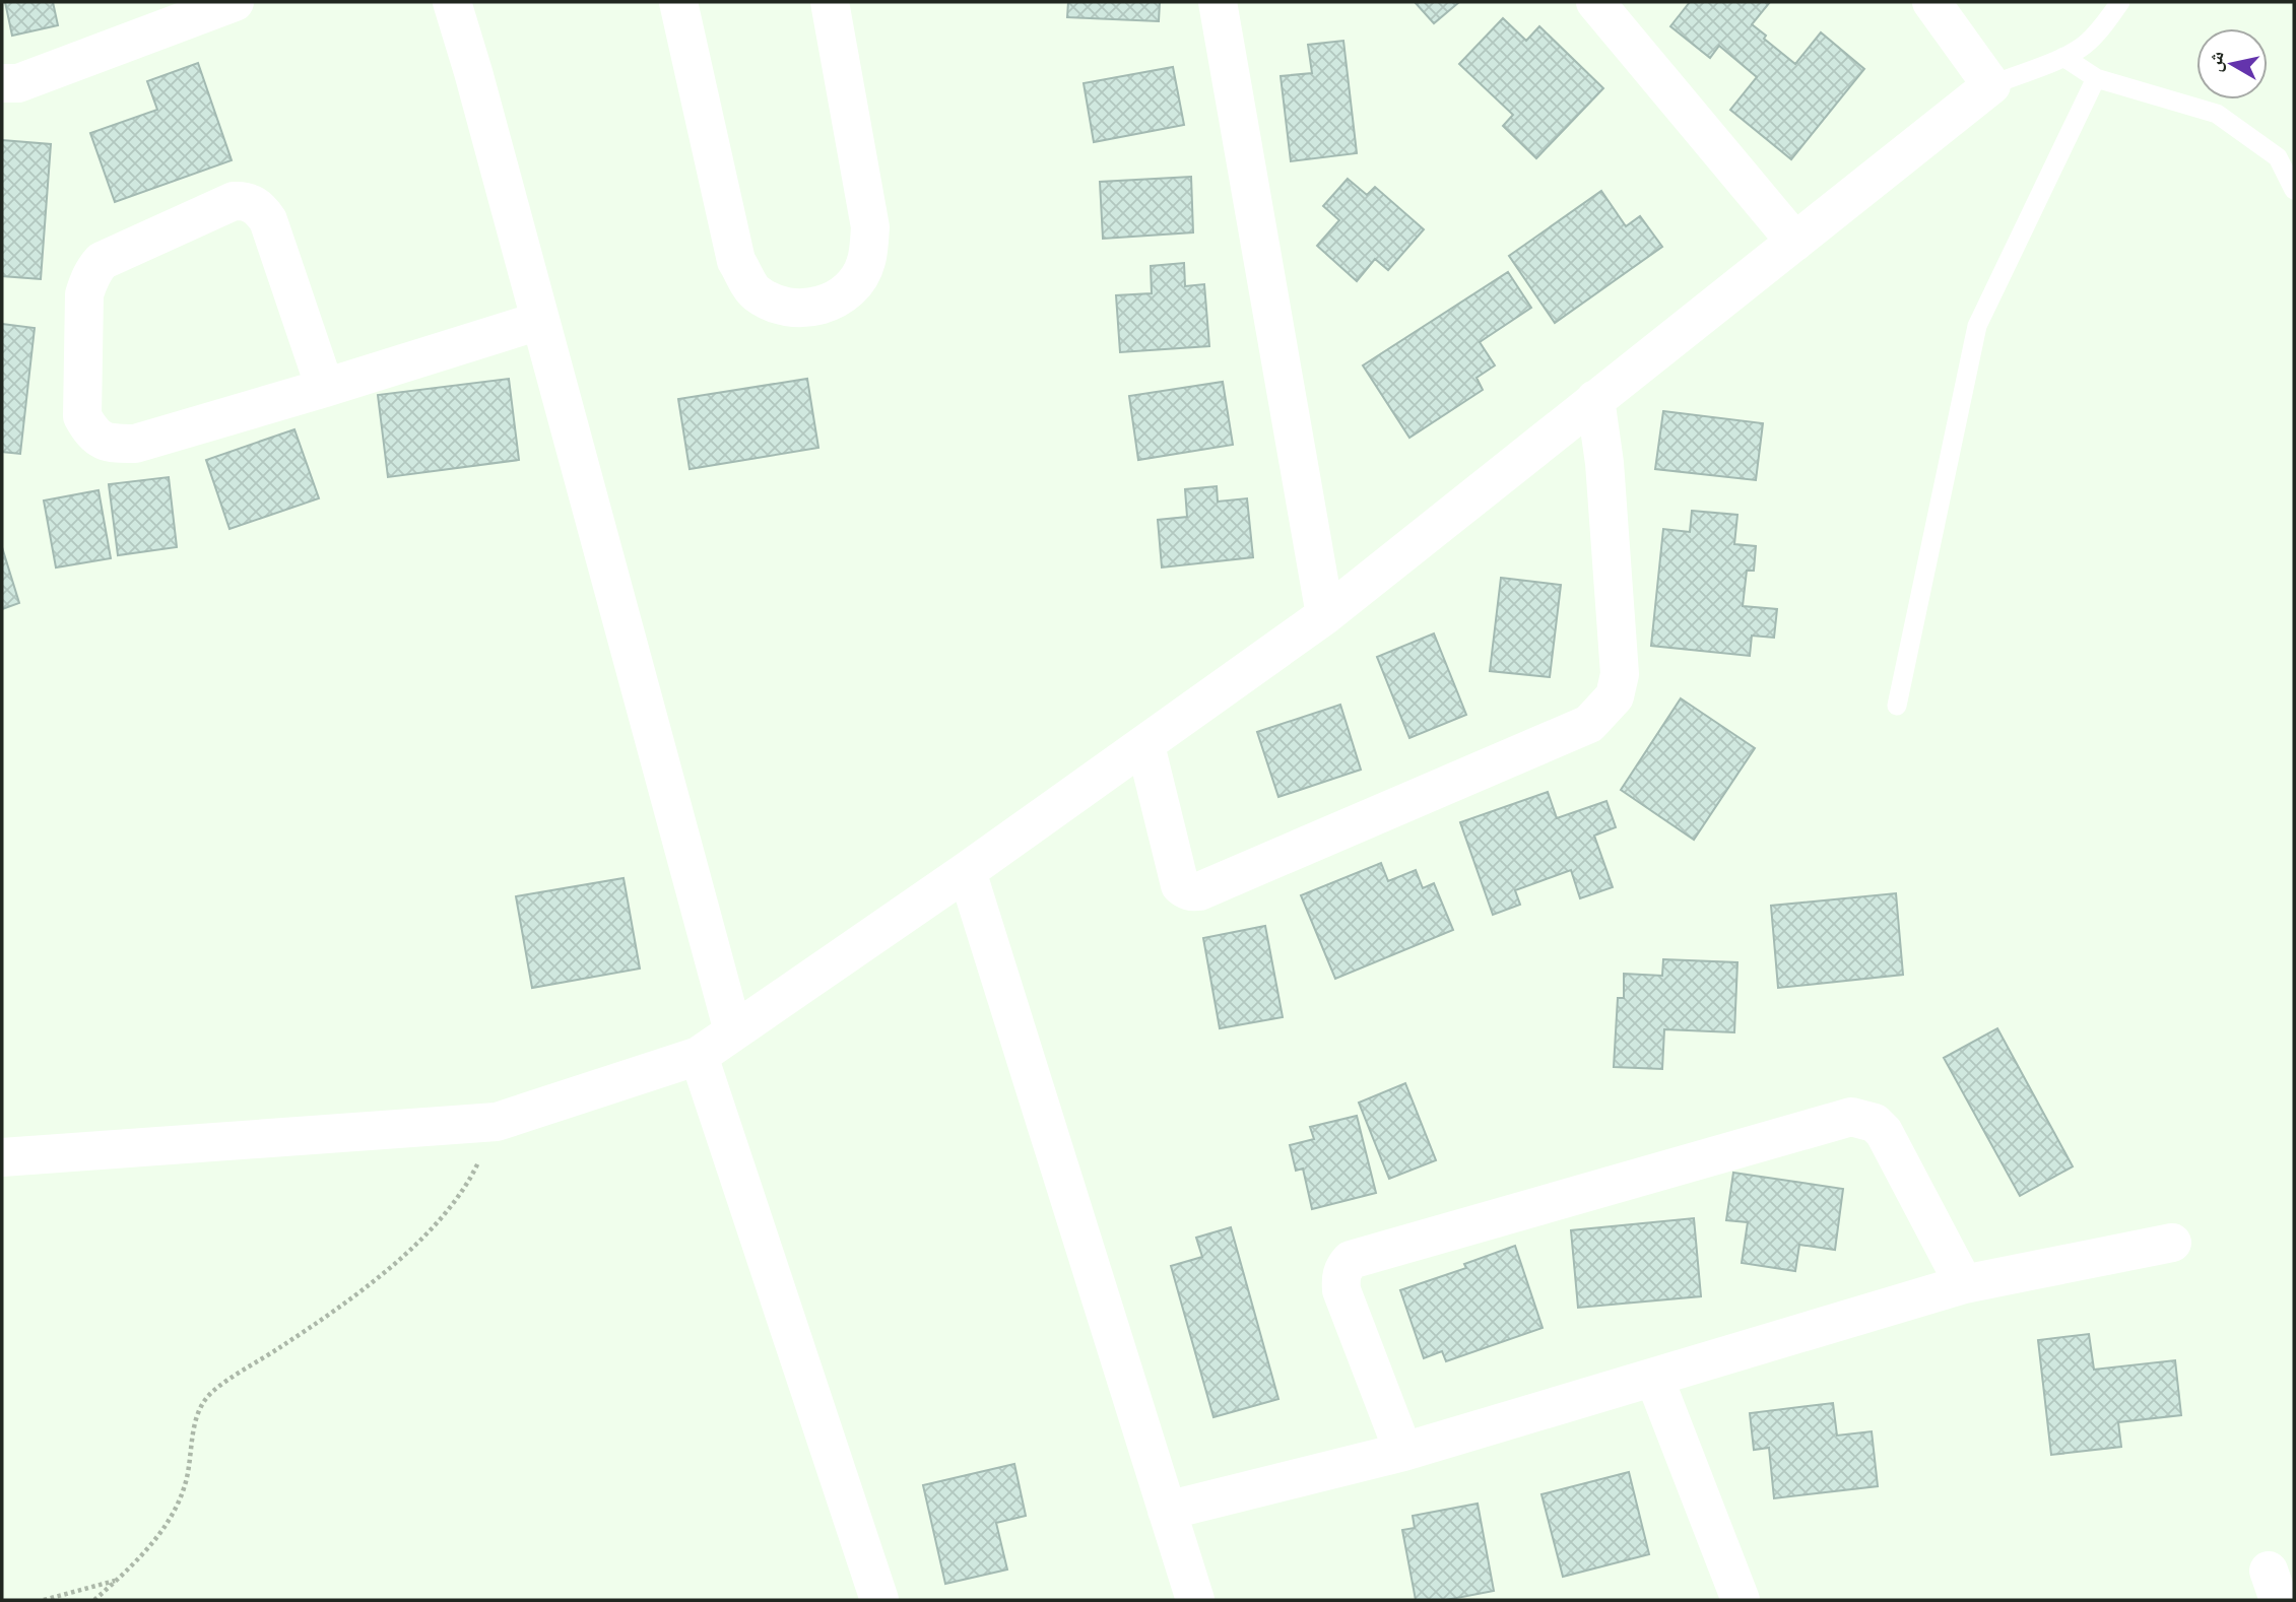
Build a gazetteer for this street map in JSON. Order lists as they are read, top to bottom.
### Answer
{
  "north": "left"
}
